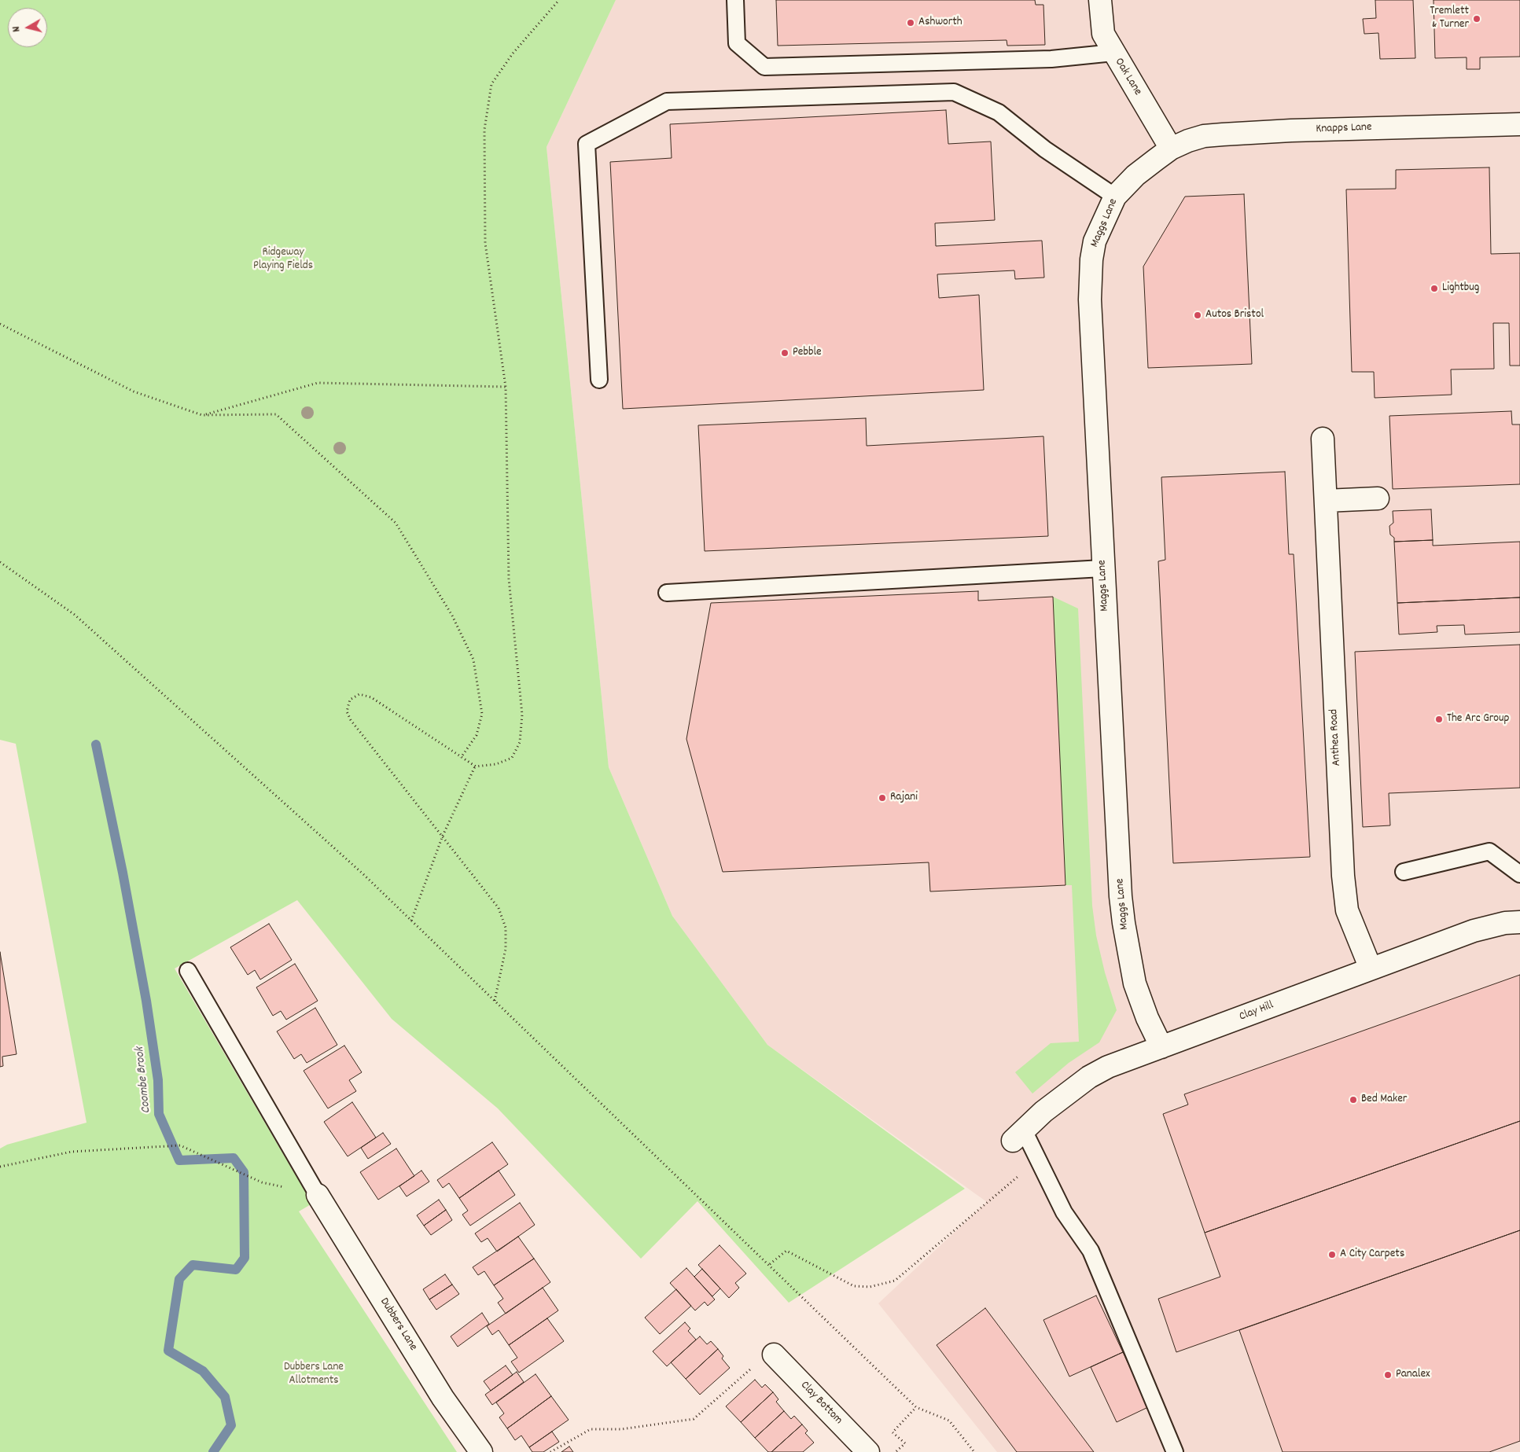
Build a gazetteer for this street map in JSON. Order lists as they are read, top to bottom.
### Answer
{
  "streets": {
    "street": [
      "Oak Lane",
      "Knapps Lane",
      "Maggs Lane",
      "Anthea Road",
      "Clay Hill",
      "Dubbers Lane",
      "Clay Bottom"
    ]
  },
  "crossings": [
    ["Oak Lane", "Knapps Lane"],
    ["Oak Lane", "Maggs Lane"],
    ["Knapps Lane", "Maggs Lane"],
    ["Maggs Lane", "Clay Hill"],
    ["Anthea Road", "Clay Hill"]
  ],
  "water": ["Coombe Brook"],
  "parks": ["Ridgeway Playing Fields", "Dubbers Lane Allotments"],
  "places": [
    "Tremlett & Turner",
    "Ashworth",
    "Lightbug",
    "Autos Bristol",
    "Pebble",
    "The Arc Group",
    "Rajani",
    "Bed Maker",
    "A City Carpets",
    "Panalex"
  ],
  "north": "left"
}
